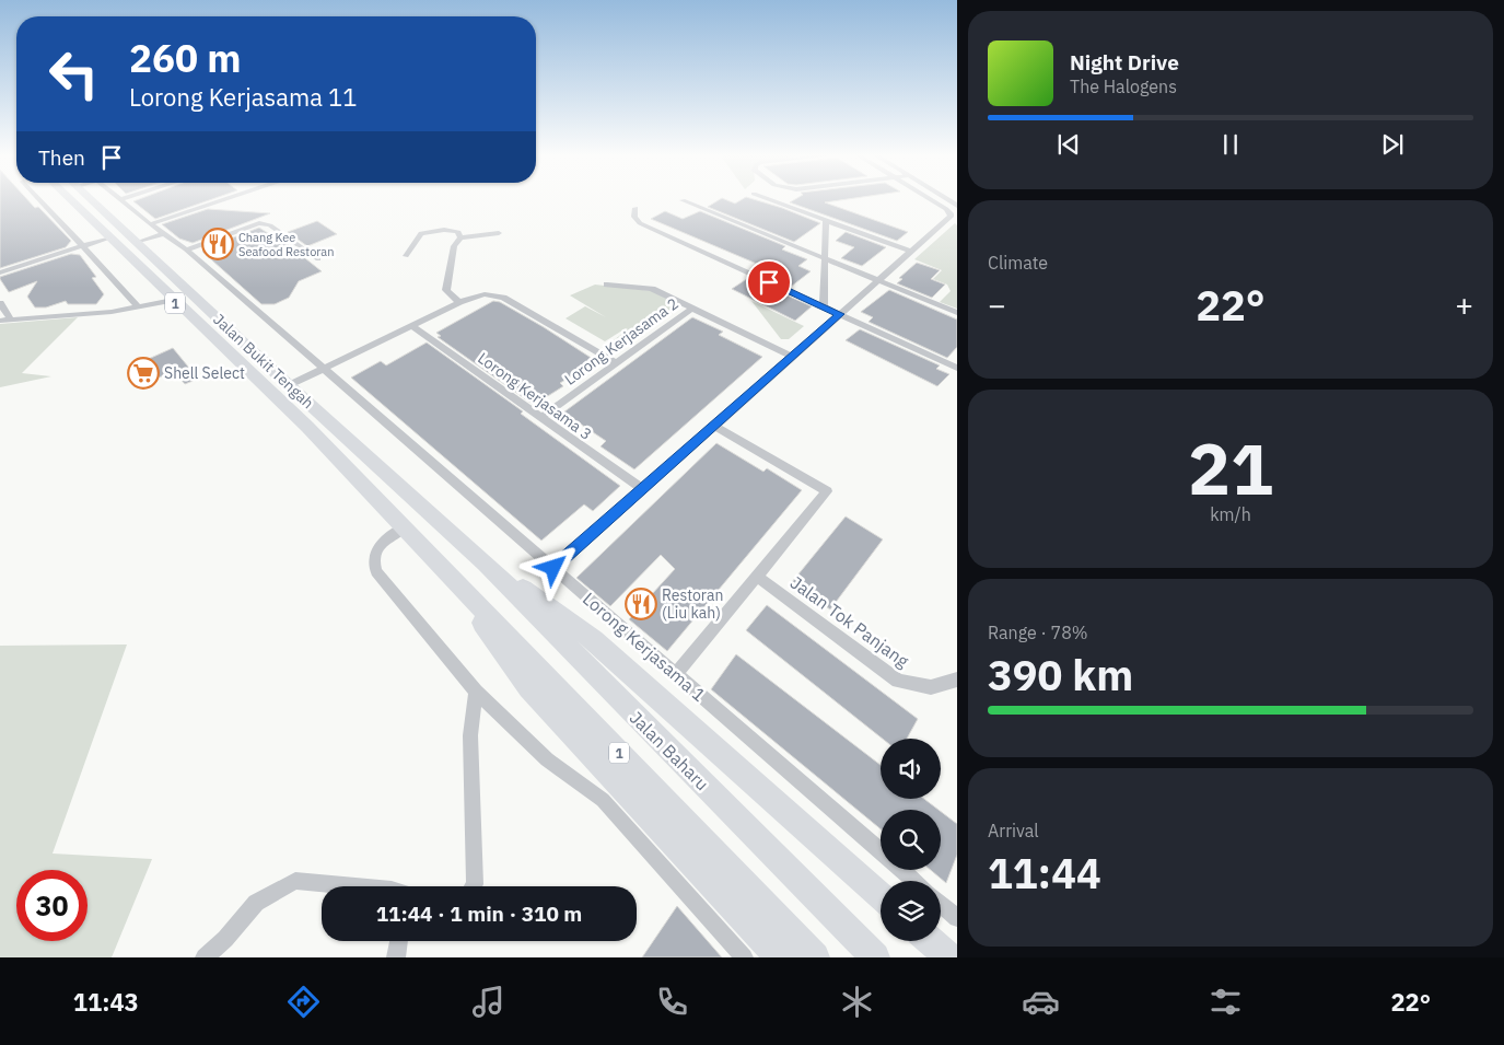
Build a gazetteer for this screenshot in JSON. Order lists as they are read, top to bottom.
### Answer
{
  "streets": {
    "highway": ["1", "Jalan Bukit Tengah", "Jalan Baharu"],
    "street": [
      "Lorong Kerjasama 2",
      "Lorong Kerjasama 3",
      "Jalan Tok Panjang",
      "Lorong Kerjasama 1"
    ]
  },
  "crossings": [
    ["1", "Jalan Bukit Tengah"],
    ["Lorong Kerjasama 2", "Lorong Kerjasama 3"],
    ["Jalan Bukit Tengah", "Jalan Baharu"]
  ],
  "places": {
    "restaurant": ["Chang Kee Seafood Restoran", "Restoran (Liu kah)"],
    "supermarket": ["Shell Select"]
  },
  "page": {
    "turn": ["260 m", "Lorong Kerjasama 11"],
    "song": ["Night Drive", "The Halogens"],
    "then": "Then",
    "tile": [
      "Climate",
      ["21", "km/h"],
      ["Range · 78%", "390 km"],
      ["Arrival", "11:44"]
    ],
    "heat": ["−", "22°", "+"],
    "limit": "30",
    "trip": "11:44 · 1 min · 310 m",
    "tabs": ["11:43", "22°"]
  }
}
